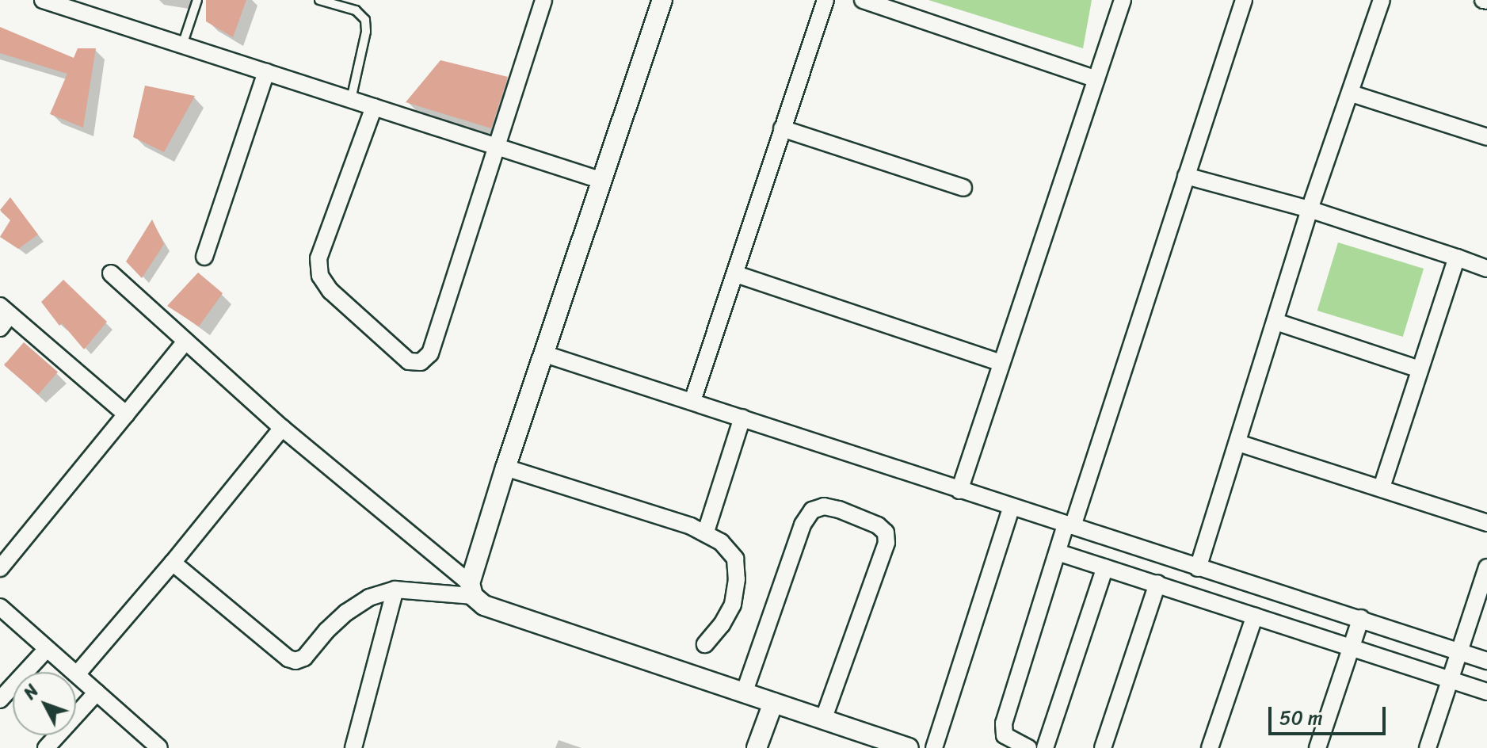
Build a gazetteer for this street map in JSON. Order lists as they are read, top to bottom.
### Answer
{
  "scale_bar": "50 m",
  "north": "top left"
}
